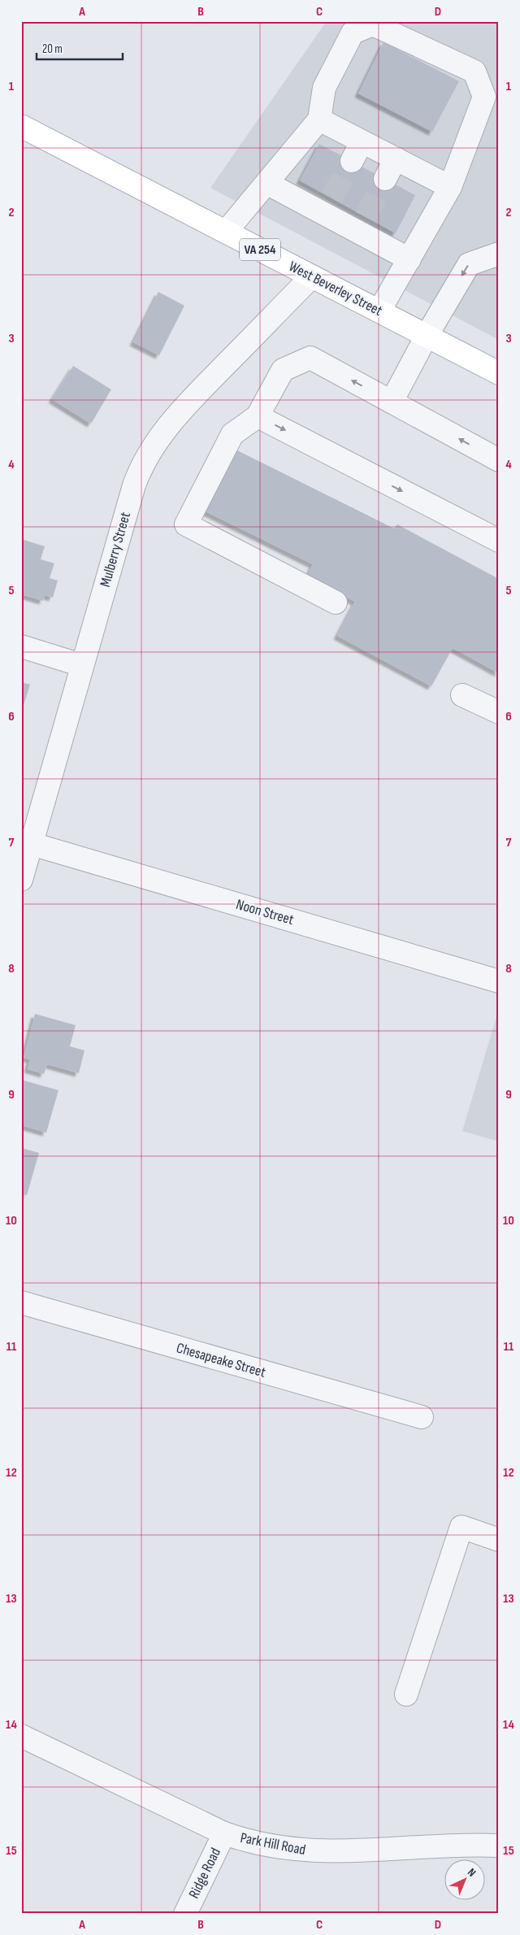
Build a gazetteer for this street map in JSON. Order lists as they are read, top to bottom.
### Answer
{
  "streets": {
    "main road": ["VA 254", "West Beverley Street"],
    "street": [
      "Mulberry Street",
      "Noon Street",
      "Chesapeake Street",
      "Park Hill Road",
      "Ridge Road"
    ]
  },
  "crossings": [
    ["West Beverley Street", "Mulberry Street"],
    ["Mulberry Street", "Noon Street"],
    ["Park Hill Road", "Ridge Road"]
  ],
  "scale_bar": "20 m",
  "north": "top right",
  "grid": {
    "columns": [
      "A",
      "B",
      "C",
      "D"
    ],
    "rows": [
      "1",
      "2",
      "3",
      "4",
      "5",
      "6",
      "7",
      "8",
      "9",
      "10",
      "11",
      "12",
      "13",
      "14",
      "15"
    ]
  }
}
